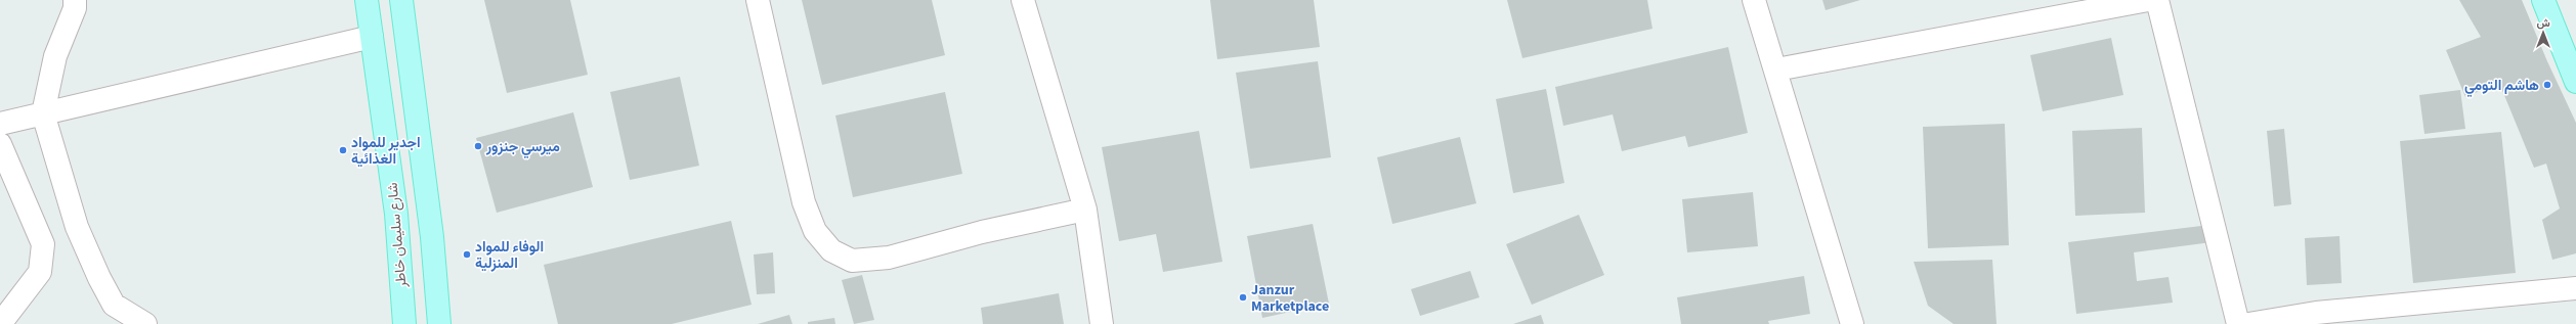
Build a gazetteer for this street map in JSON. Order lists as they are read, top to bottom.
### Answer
{
  "streets": {
    "main road": ["شارع سليمان خاطر"]
  },
  "places": [
    "هاشم التومي",
    "ميرسي جنزور",
    "اجدير للمواد الغذائية",
    "الوفاء للمواد المنزلية",
    "Janzur Marketplace"
  ],
  "north": "top"
}
